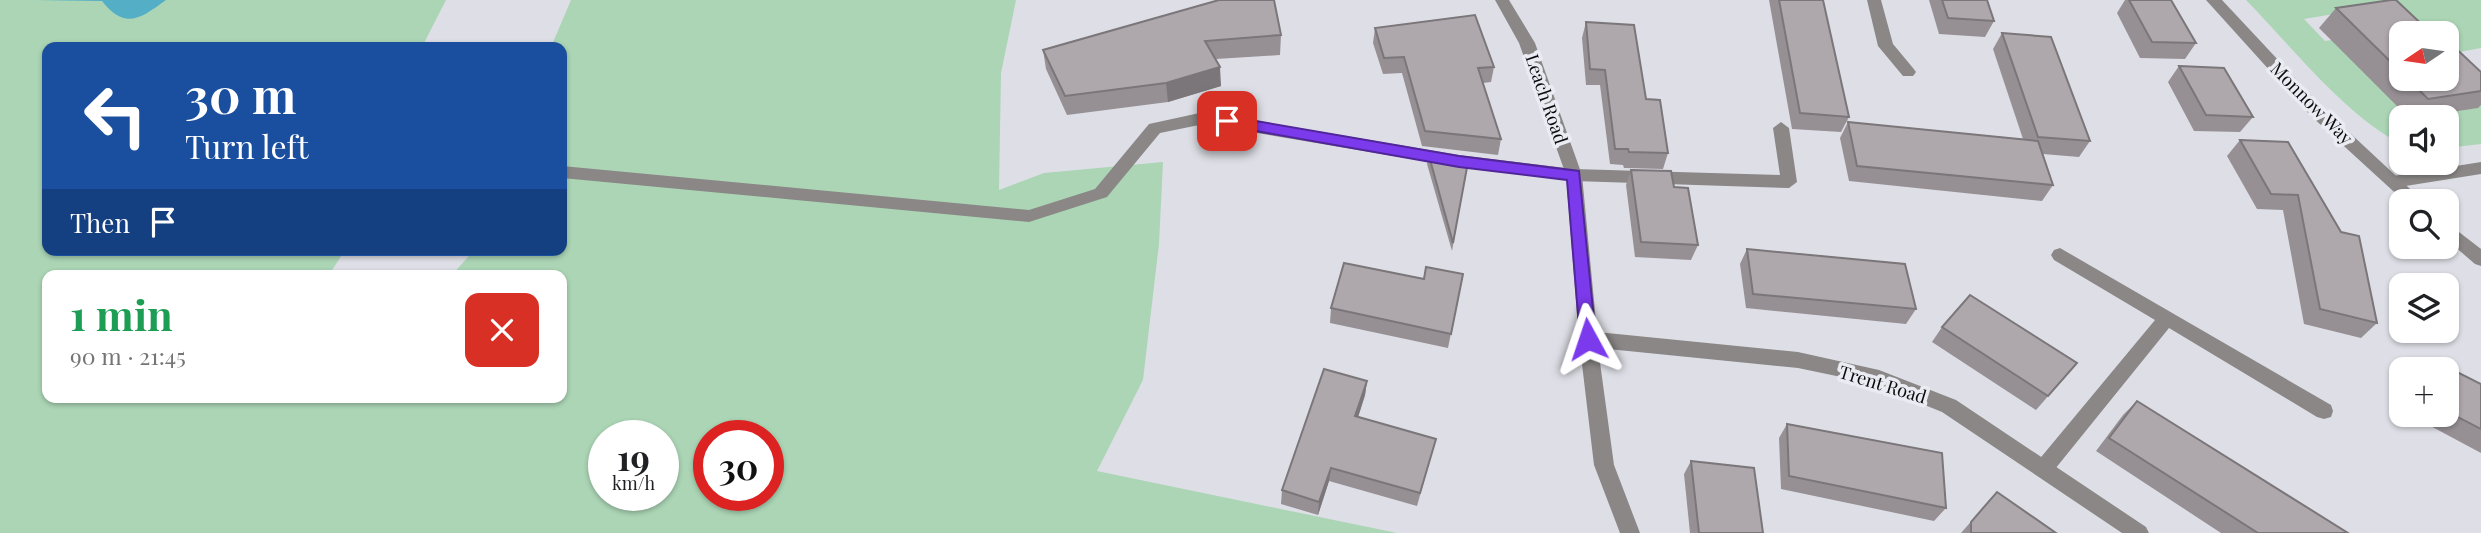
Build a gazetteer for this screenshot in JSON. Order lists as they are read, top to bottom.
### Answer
{
  "streets": {
    "street": ["Leach Road", "Monnow Way", "Trent Road"]
  },
  "crossings": [
    ["Leach Road", "Trent Road"]
  ],
  "north": "left",
  "page": {
    "map_buttons": "+",
    "turn": ["30 m", "Turn left"],
    "then": "Then",
    "heading": ["1 min", "90 m · 21:45"],
    "speed": "19 km/h",
    "limit": "30"
  }
}
